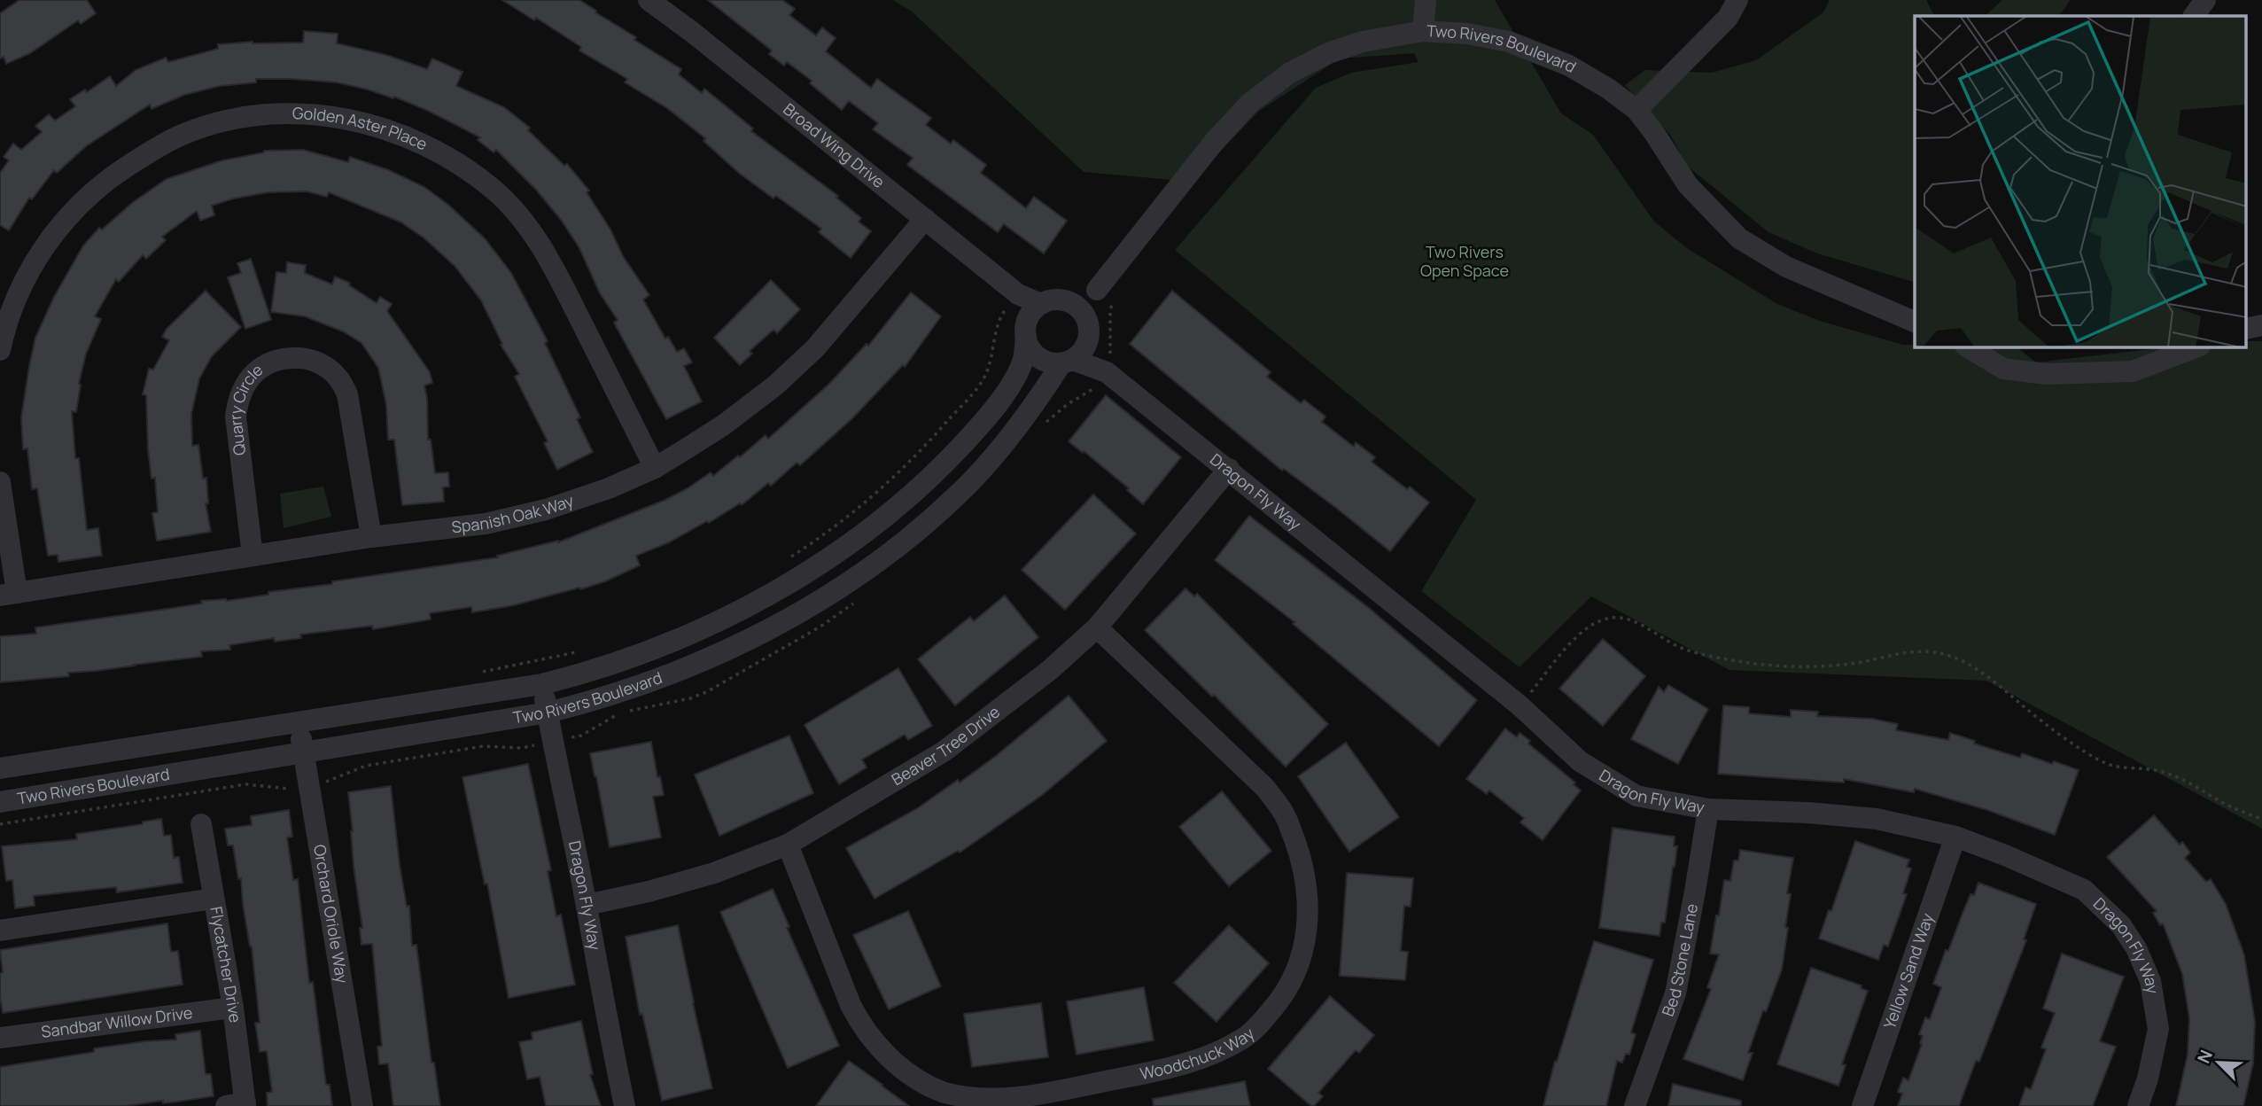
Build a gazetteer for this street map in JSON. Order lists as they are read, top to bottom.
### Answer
{
  "streets": {
    "street": [
      "Two Rivers Boulevard",
      "Golden Aster Place",
      "Broad Wing Drive",
      "Quarry Circle",
      "Dragon Fly Way",
      "Spanish Oak Way",
      "Beaver Tree Drive",
      "Orchard Oriole Way",
      "Bed Stone Lane",
      "Flycatcher Drive",
      "Yellow Sand Way",
      "Sandbar Willow Drive",
      "Woodchuck Way"
    ]
  },
  "crossings": [
    ["Two Rivers Boulevard", "Broad Wing Drive"],
    ["Two Rivers Boulevard", "Dragon Fly Way"],
    ["Two Rivers Boulevard", "Orchard Oriole Way"],
    ["Golden Aster Place", "Spanish Oak Way"],
    ["Broad Wing Drive", "Dragon Fly Way"],
    ["Broad Wing Drive", "Spanish Oak Way"],
    ["Quarry Circle", "Spanish Oak Way"],
    ["Dragon Fly Way", "Beaver Tree Drive"],
    ["Dragon Fly Way", "Bed Stone Lane"],
    ["Dragon Fly Way", "Yellow Sand Way"],
    ["Beaver Tree Drive", "Woodchuck Way"],
    ["Flycatcher Drive", "Sandbar Willow Drive"]
  ],
  "parks": ["Two Rivers Open Space"],
  "north": "top left"
}
